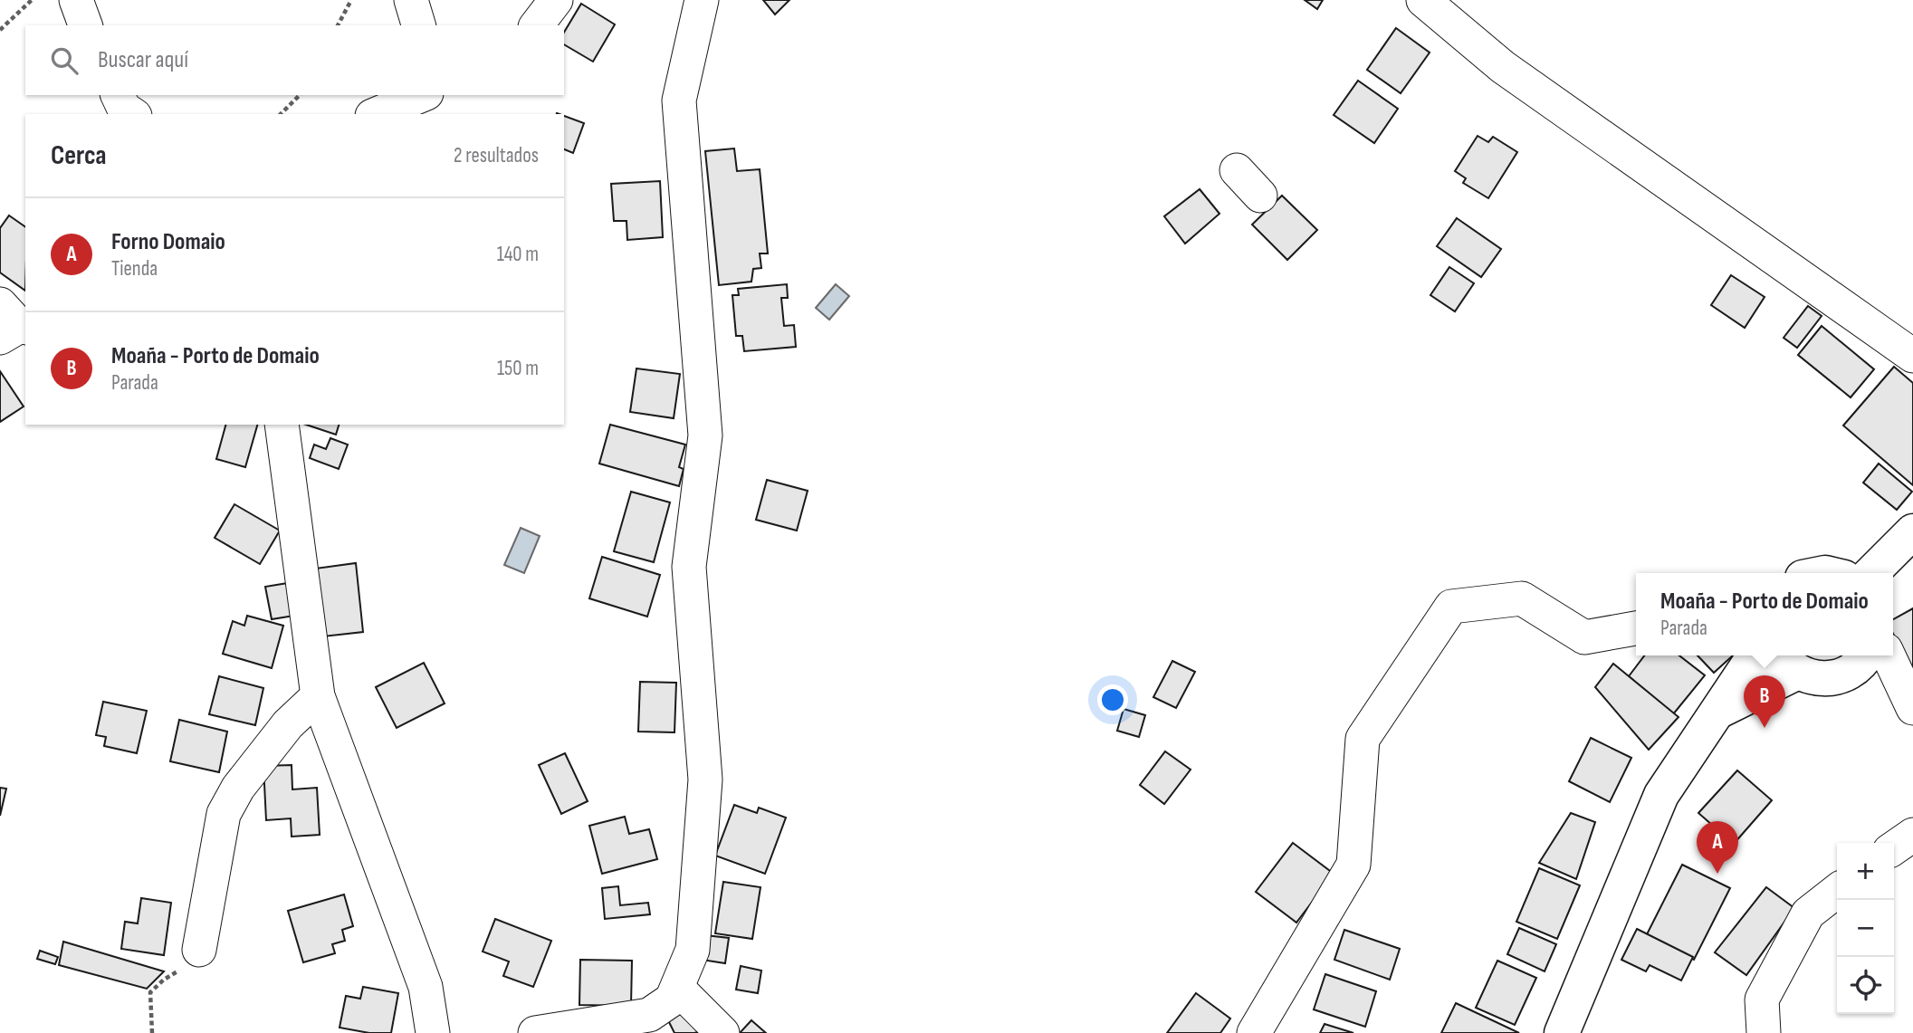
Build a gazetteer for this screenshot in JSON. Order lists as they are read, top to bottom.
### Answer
{
  "page": {
    "search": "Buscar aquí",
    "heading": ["Cerca", "2 resultados"],
    "list": [
      {
        "mark": "A",
        "name": "Forno Domaio",
        "note": "Tienda",
        "value": "140 m"
      },
      {
        "mark": "B",
        "name": "Moaña - Porto de Domaio",
        "note": "Parada",
        "value": "150 m"
      }
    ],
    "popup": ["Moaña - Porto de Domaio", "Parada"],
    "pins": ["B", "A"],
    "map_buttons": ["+", "−"]
  }
}
